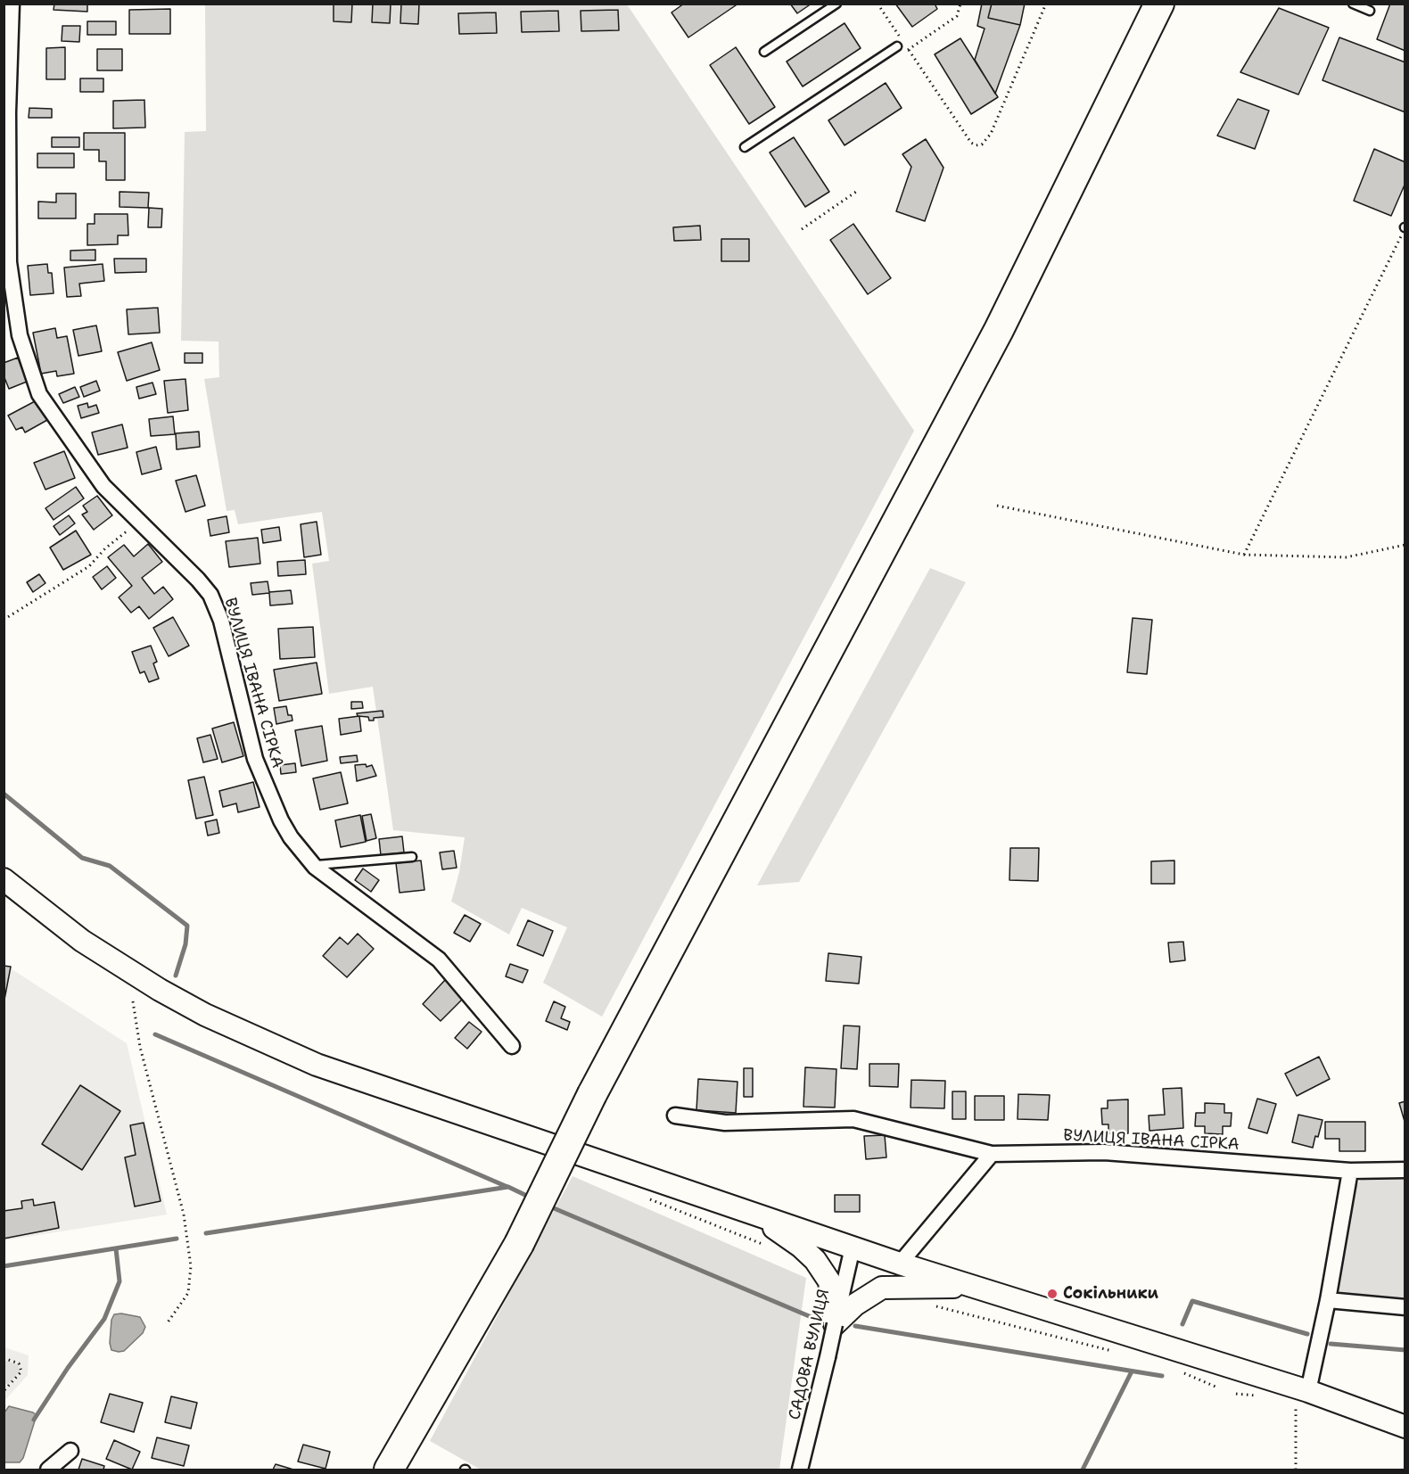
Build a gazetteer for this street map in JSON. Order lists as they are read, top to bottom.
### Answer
{
  "streets": {
    "street": ["ВУЛИЦЯ ІВАНА СІРКА", "САДОВА ВУЛИЦЯ"]
  },
  "places": ["Сокільники"]
}
